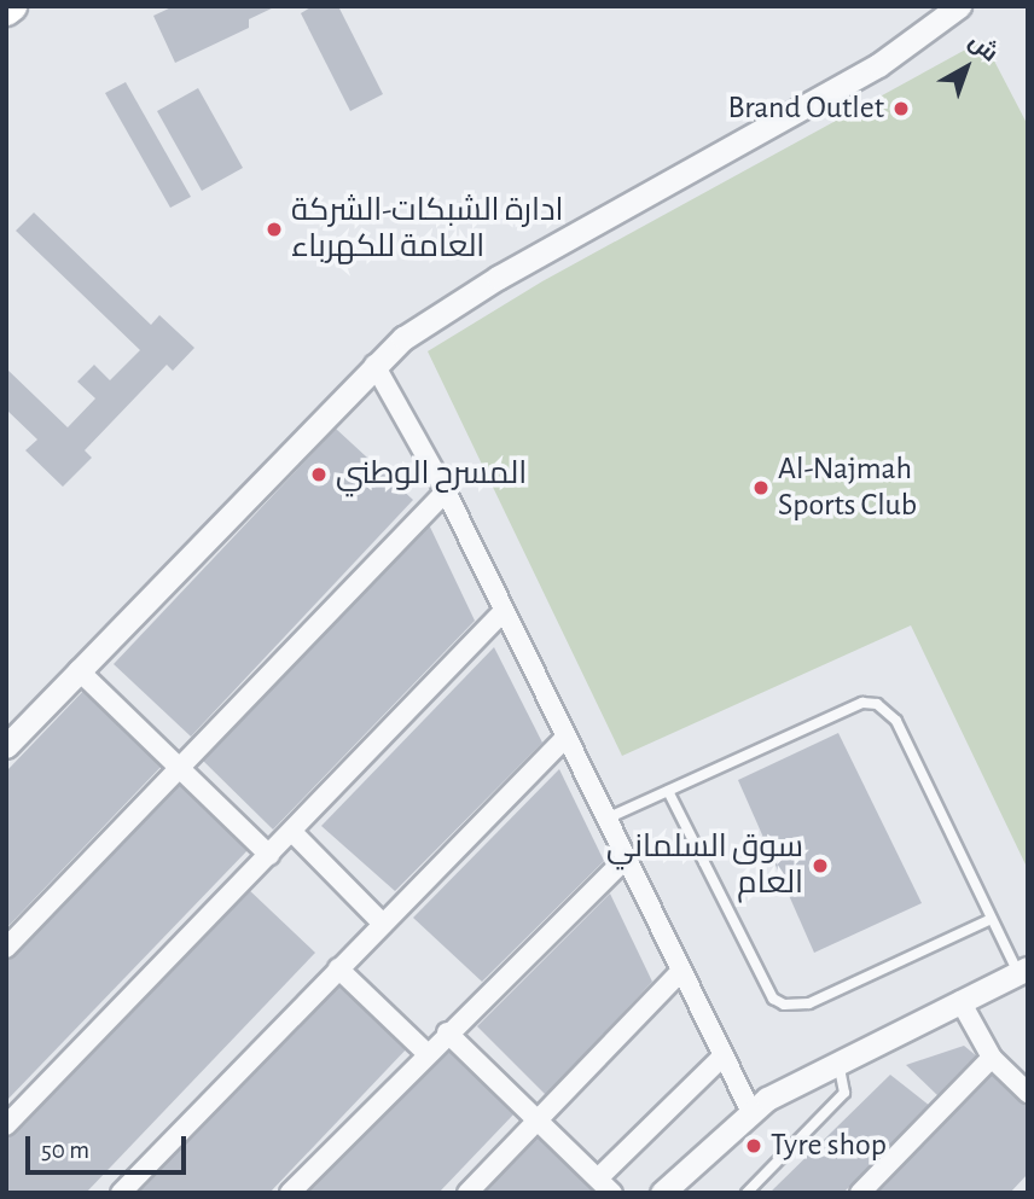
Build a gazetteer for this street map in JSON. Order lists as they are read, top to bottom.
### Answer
{
  "places": [
    "Brand Outlet",
    "ادارة الشبكات-الشركة العامة للكهرباء",
    "المسرح الوطني",
    "Al-Najmah Sports Club",
    "سوق السلماني العام",
    "Tyre shop"
  ],
  "scale_bar": "50 m",
  "north": "top right"
}
